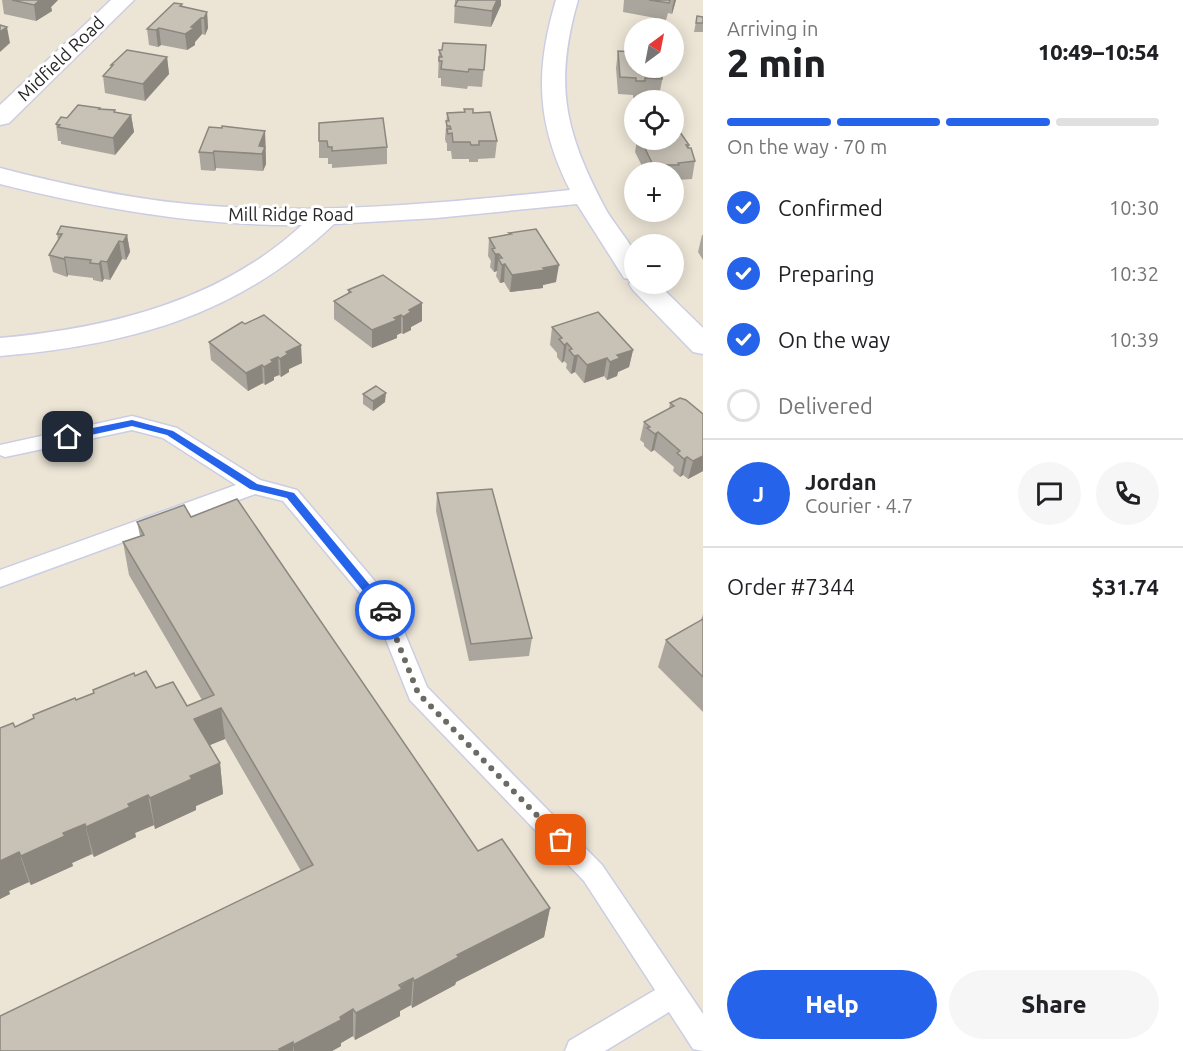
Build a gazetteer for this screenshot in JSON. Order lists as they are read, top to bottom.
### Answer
{
  "streets": {
    "street": ["Midfield Road", "Mill Ridge Road"]
  },
  "north": "top right",
  "page": {
    "heading": ["2 min", "Arriving in", "10:49–10:54"],
    "panel": [
      "Jordan",
      "Courier · 4.7",
      "Order #7344",
      "$31.74"
    ],
    "map_buttons": ["+", "−"],
    "bar": "On the way · 70 m",
    "list": [
      ["Confirmed", "10:30"],
      ["Preparing", "10:32"],
      ["On the way", "10:39"],
      "Delivered"
    ],
    "round": "J",
    "buttons": ["Help", "Share"]
  }
}
